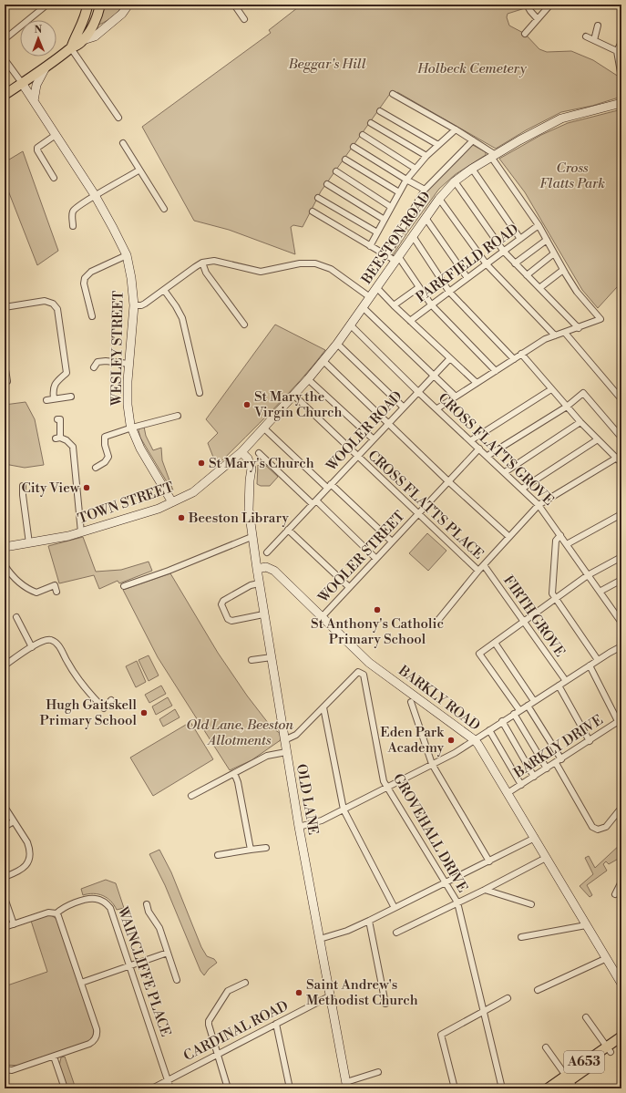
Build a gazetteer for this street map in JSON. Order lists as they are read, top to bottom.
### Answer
{
  "streets": {
    "main road": ["A653"],
    "street": [
      "BEESTON ROAD",
      "PARKFIELD ROAD",
      "WESLEY STREET",
      "WOOLER ROAD",
      "CROSS FLATTS GROVE",
      "TOWN STREET",
      "CROSS FLATTS PLACE",
      "WOOLER STREET",
      "FIRTH GROVE",
      "BARKLY ROAD",
      "BARKLY DRIVE",
      "OLD LANE",
      "GROVEHALL DRIVE",
      "WAINCLIFFE PLACE",
      "CARDINAL ROAD"
    ]
  },
  "crossings": [
    ["BEESTON ROAD", "CROSS FLATTS GROVE"],
    ["BEESTON ROAD", "TOWN STREET"],
    ["BEESTON ROAD", "CROSS FLATTS PLACE"],
    ["BEESTON ROAD", "OLD LANE"],
    ["WESLEY STREET", "TOWN STREET"],
    ["WOOLER ROAD", "CROSS FLATTS GROVE"],
    ["WOOLER ROAD", "CROSS FLATTS PLACE"],
    ["CROSS FLATTS GROVE", "WOOLER STREET"],
    ["TOWN STREET", "OLD LANE"],
    ["CROSS FLATTS PLACE", "WOOLER STREET"],
    ["WOOLER STREET", "BARKLY ROAD"],
    ["BARKLY ROAD", "BARKLY DRIVE"],
    ["BARKLY ROAD", "OLD LANE"],
    ["OLD LANE", "CARDINAL ROAD"],
    ["WAINCLIFFE PLACE", "CARDINAL ROAD"]
  ],
  "parks": [
    "Beggar's Hill",
    "Holbeck Cemetery",
    "Cross Flatts Park",
    "Old Lane, Beeston Allotments"
  ],
  "places": [
    "St Mary the Virgin Church",
    "St Mary's Church",
    "City View",
    "Beeston Library",
    "St Anthony's Catholic Primary School",
    "Hugh Gaitskell Primary School",
    "Eden Park Academy",
    "Saint Andrew's Methodist Church"
  ],
  "north": "top"
}
